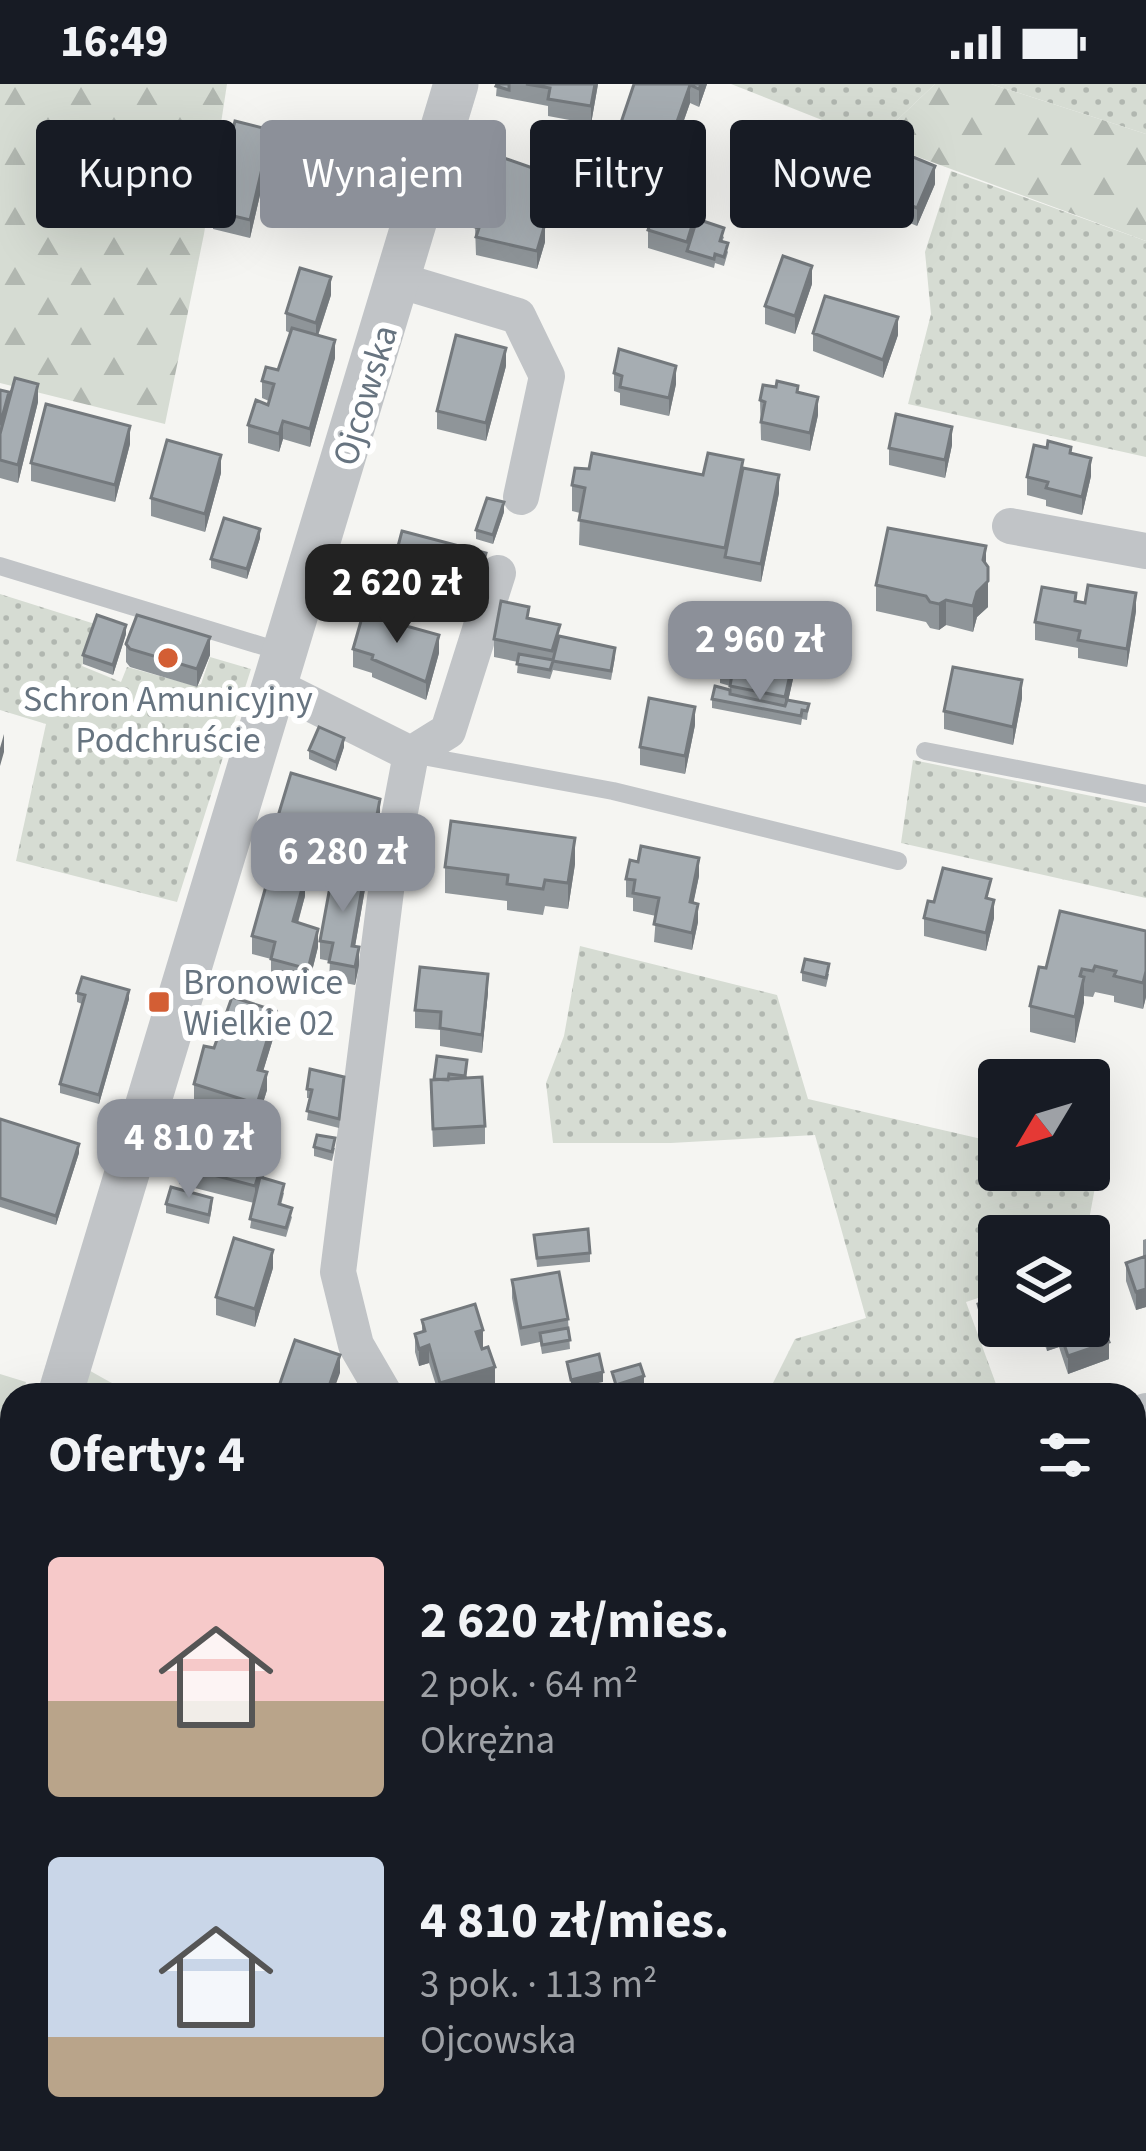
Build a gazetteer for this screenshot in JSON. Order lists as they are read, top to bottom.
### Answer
{
  "streets": {
    "street": ["Ojcowska"]
  },
  "places": {
    "other": ["Schron Amunicyjny Podchruście"],
    "transit": ["Bronowice Wielkie 02"]
  },
  "north": "bottom left",
  "page": {
    "status": "16:49",
    "chip": [
      "Kupno",
      "Wynajem",
      "Filtry",
      "Nowe"
    ],
    "price": [
      "2 620 zł",
      "2 960 zł",
      "6 280 zł",
      "4 810 zł"
    ],
    "heading": "Oferty: 4",
    "list": [
      {
        "name": "2 620 zł/mies.",
        "note": "2 pok. · 64 m² · Okrężna"
      },
      {
        "name": "4 810 zł/mies.",
        "note": "3 pok. · 113 m² · Ojcowska"
      }
    ]
  }
}
